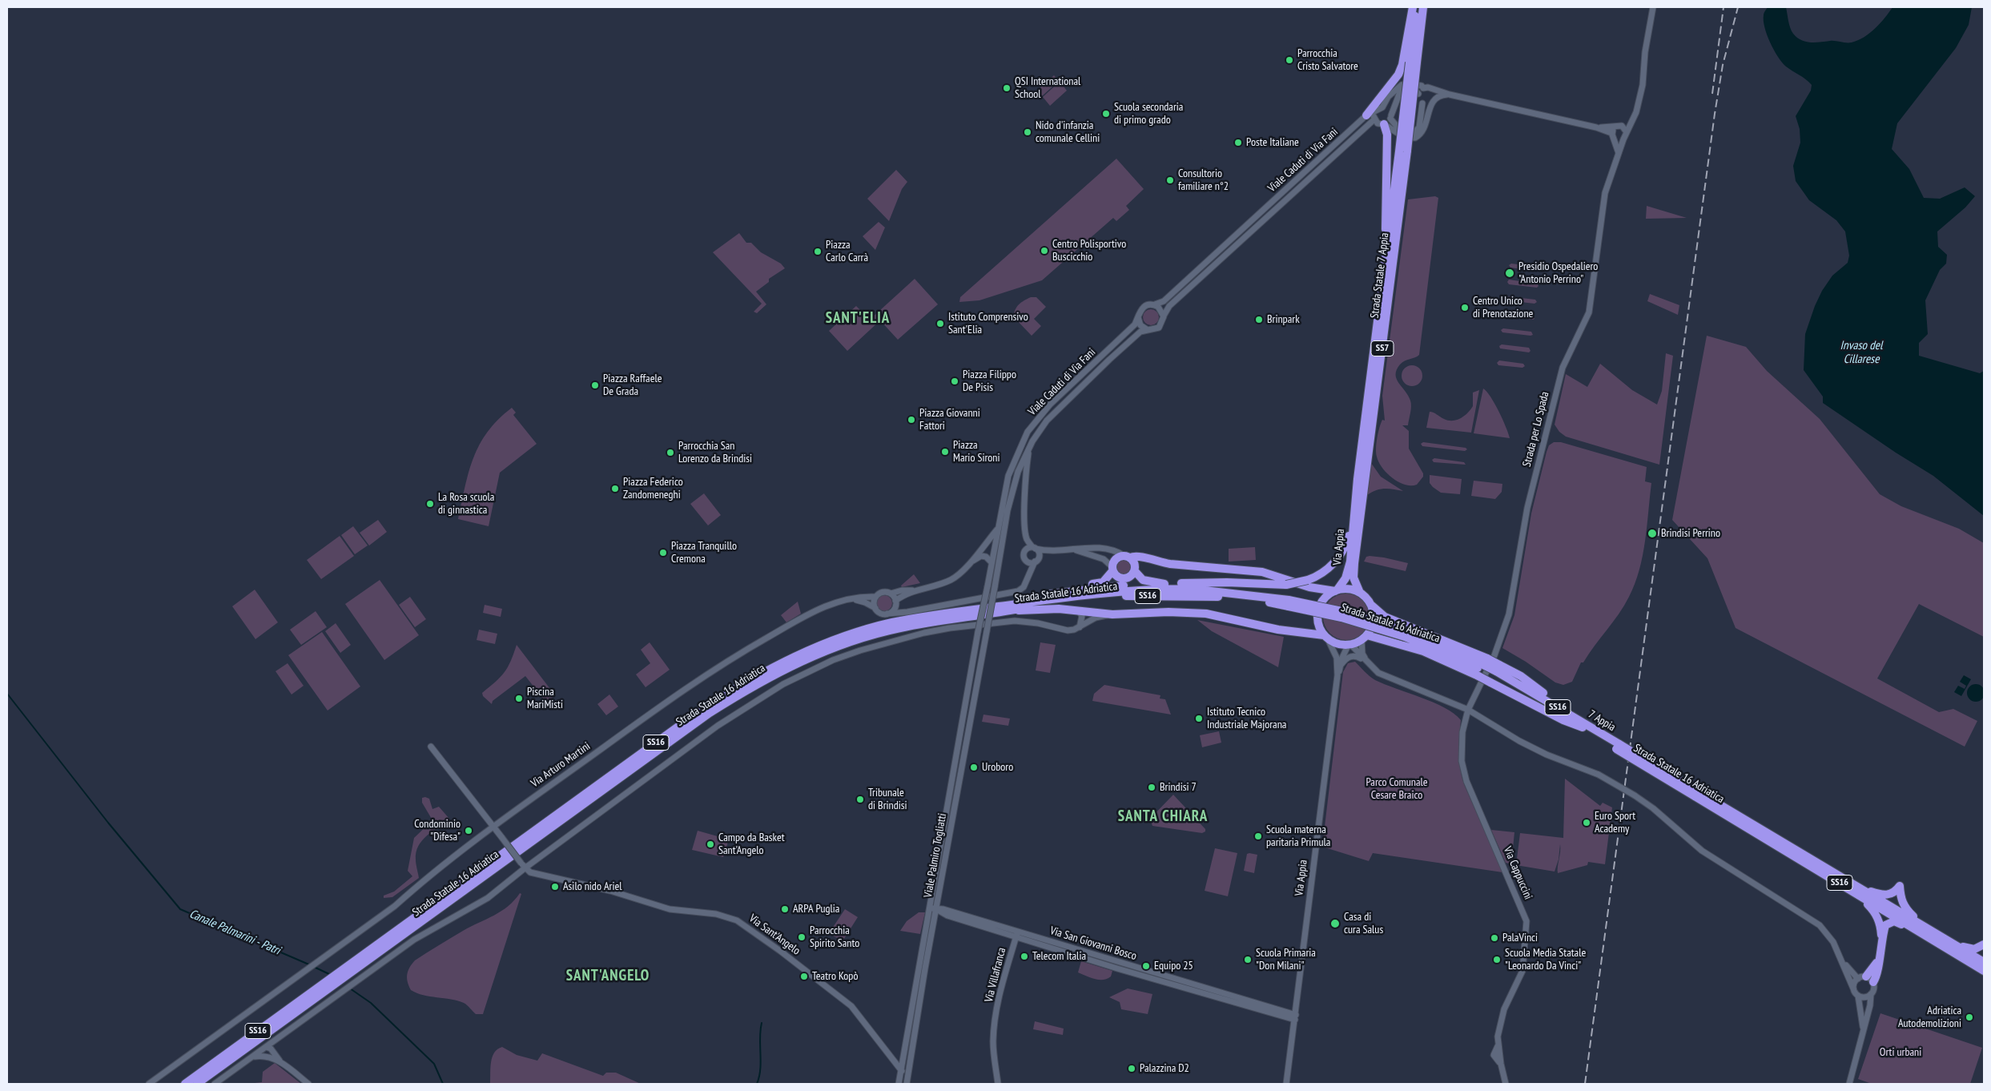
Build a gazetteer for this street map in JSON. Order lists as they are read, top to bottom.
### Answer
{
  "streets": {
    "highway": [
      "Strada Statale 7 Appia",
      "SS7",
      "Via Appia",
      "Strada Statale 16 Adriatica",
      "SS16",
      "7 Appia"
    ],
    "street": [
      "Viale Caduti di Via Fani",
      "Strada per Lo Spada",
      "Via Arturo Martini",
      "Viale Palmiro Togliatti",
      "Via Cappuccini",
      "Via Sant'Angelo",
      "Via San Giovanni Bosco",
      "Via Villafranca"
    ]
  },
  "crossings": [
    ["Viale Caduti di Via Fani", "Viale Palmiro Togliatti"],
    ["Strada Statale 7 Appia", "Via Appia"],
    ["Strada per Lo Spada", "Via Cappuccini"],
    ["Via Appia", "Via San Giovanni Bosco"],
    ["Strada Statale 16 Adriatica", "7 Appia"],
    ["Viale Palmiro Togliatti", "Via Sant'Angelo"],
    ["Viale Palmiro Togliatti", "Via San Giovanni Bosco"],
    ["Via San Giovanni Bosco", "Via Villafranca"]
  ],
  "districts": ["SANT'ELIA", "SANTA CHIARA", "SANT'ANGELO"],
  "water": ["Invaso del Cillarese", "Canale Palmarini - Patri"],
  "parks": ["Parco Comunale Cesare Braico", "Orti urbani"],
  "places": [
    "Parrocchia Cristo Salvatore",
    "QSI International School",
    "Scuola secondaria di primo grado",
    "Nido d'infanzia comunale Cellini",
    "Poste Italiane",
    "Consultorio familiare n°2",
    "Centro Polisportivo Buscicchio",
    "Piazza Carlo Carrà",
    "Presidio Ospedaliero \"Antonio Perrino\"",
    "Centro Unico di Prenotazione",
    "Brinpark",
    "Istituto Comprensivo Sant'Elia",
    "Piazza Filippo De Pisis",
    "Piazza Raffaele De Grada",
    "Piazza Giovanni Fattori",
    "Piazza Mario Sironi",
    "Parrocchia San Lorenzo da Brindisi",
    "Piazza Federico Zandomeneghi",
    "La Rosa scuola di ginnastica",
    "Brindisi Perrino",
    "Piazza Tranquillo Cremona",
    "Piscina MariMisti",
    "Istituto Tecnico Industriale Majorana",
    "Uroboro",
    "Brindisi 7",
    "Tribunale di Brindisi",
    "Euro Sport Academy",
    "Condominio \"Difesa\"",
    "Scuola materna paritaria Primula",
    "Campo da Basket Sant'Angelo",
    "Asilo nido Ariel",
    "ARPA Puglia",
    "Casa di cura Salus",
    "Parrocchia Spirito Santo",
    "PalaVinci",
    "Telecom Italia",
    "Scuola Primaria \"Don Milani\"",
    "Scuola Media Statale \"Leonardo Da Vinci\"",
    "Equipo 25",
    "Teatro Kopò",
    "Adriatica Autodemolizioni",
    "Palazzina D2"
  ]
}
